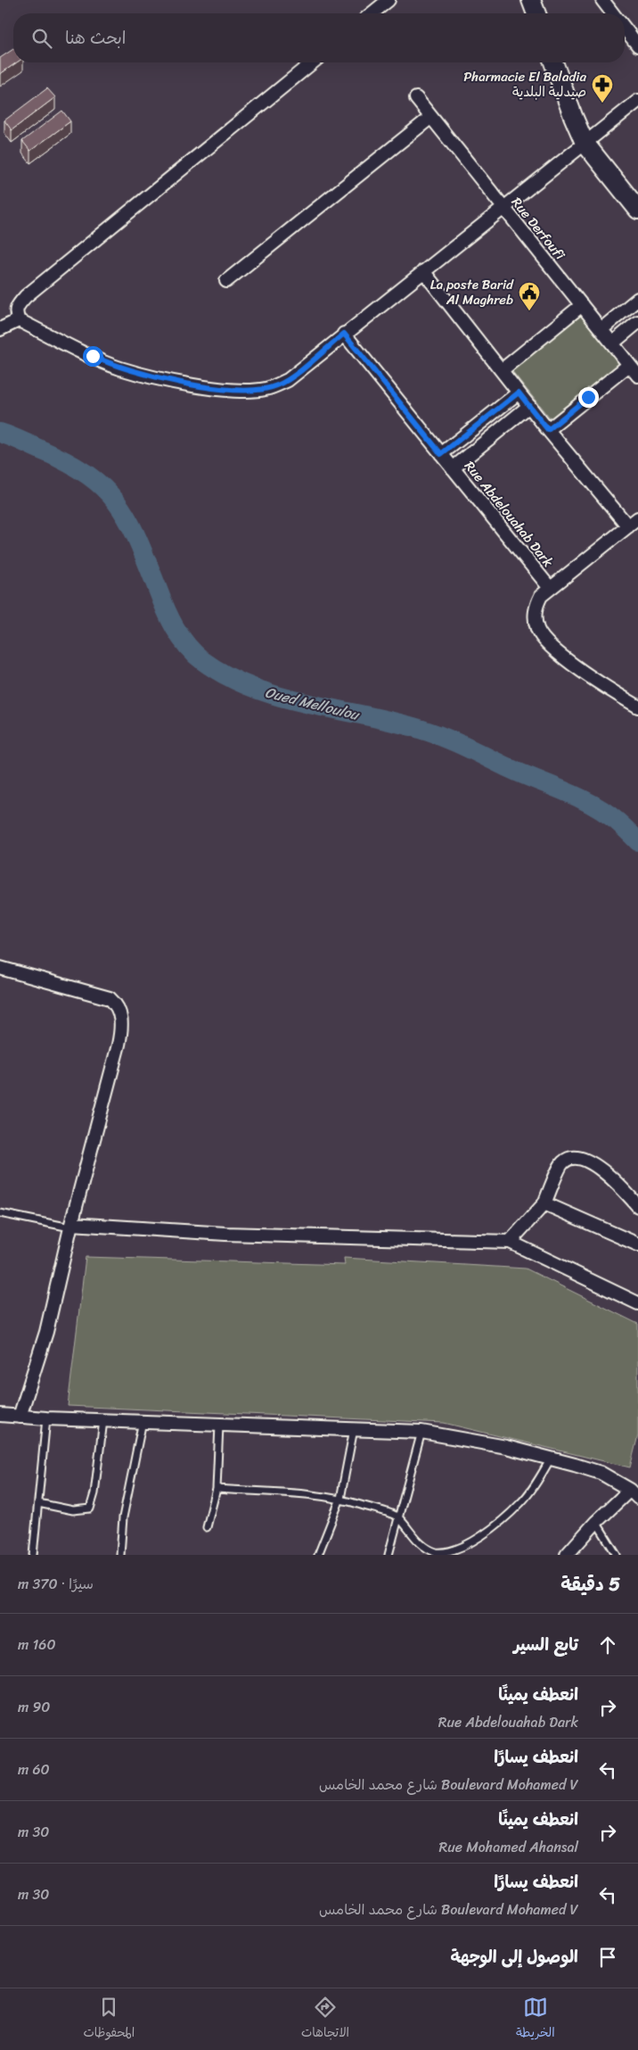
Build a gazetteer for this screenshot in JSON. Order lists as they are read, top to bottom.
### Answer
{
  "streets": {
    "street": ["Rue Derfoufi", "Rue Abdelouahab Dark"]
  },
  "water": ["Oued Melloulou"],
  "places": {
    "pharmacy": ["Pharmacie El Baladia صيدلية البلدية"],
    "public building": ["La poste Barid Al Maghreb"]
  },
  "page": {
    "search": "ابحث هنا",
    "heading": ["5 دقيقة", "سيرًا · 370 m"],
    "list": [
      ["تابع السير", "160 m"],
      ["انعطف يمينًا", "Rue Abdelouahab Dark", "90 m"],
      ["انعطف يسارًا", "Boulevard Mohamed V شارع محمد الخامس", "60 m"],
      ["انعطف يمينًا", "Rue Mohamed Ahansal", "30 m"],
      ["انعطف يسارًا", "Boulevard Mohamed V شارع محمد الخامس", "30 m"],
      "الوصول إلى الوجهة"
    ],
    "nav": ["الخريطة", "الاتجاهات", "المحفوظات"]
  }
}
